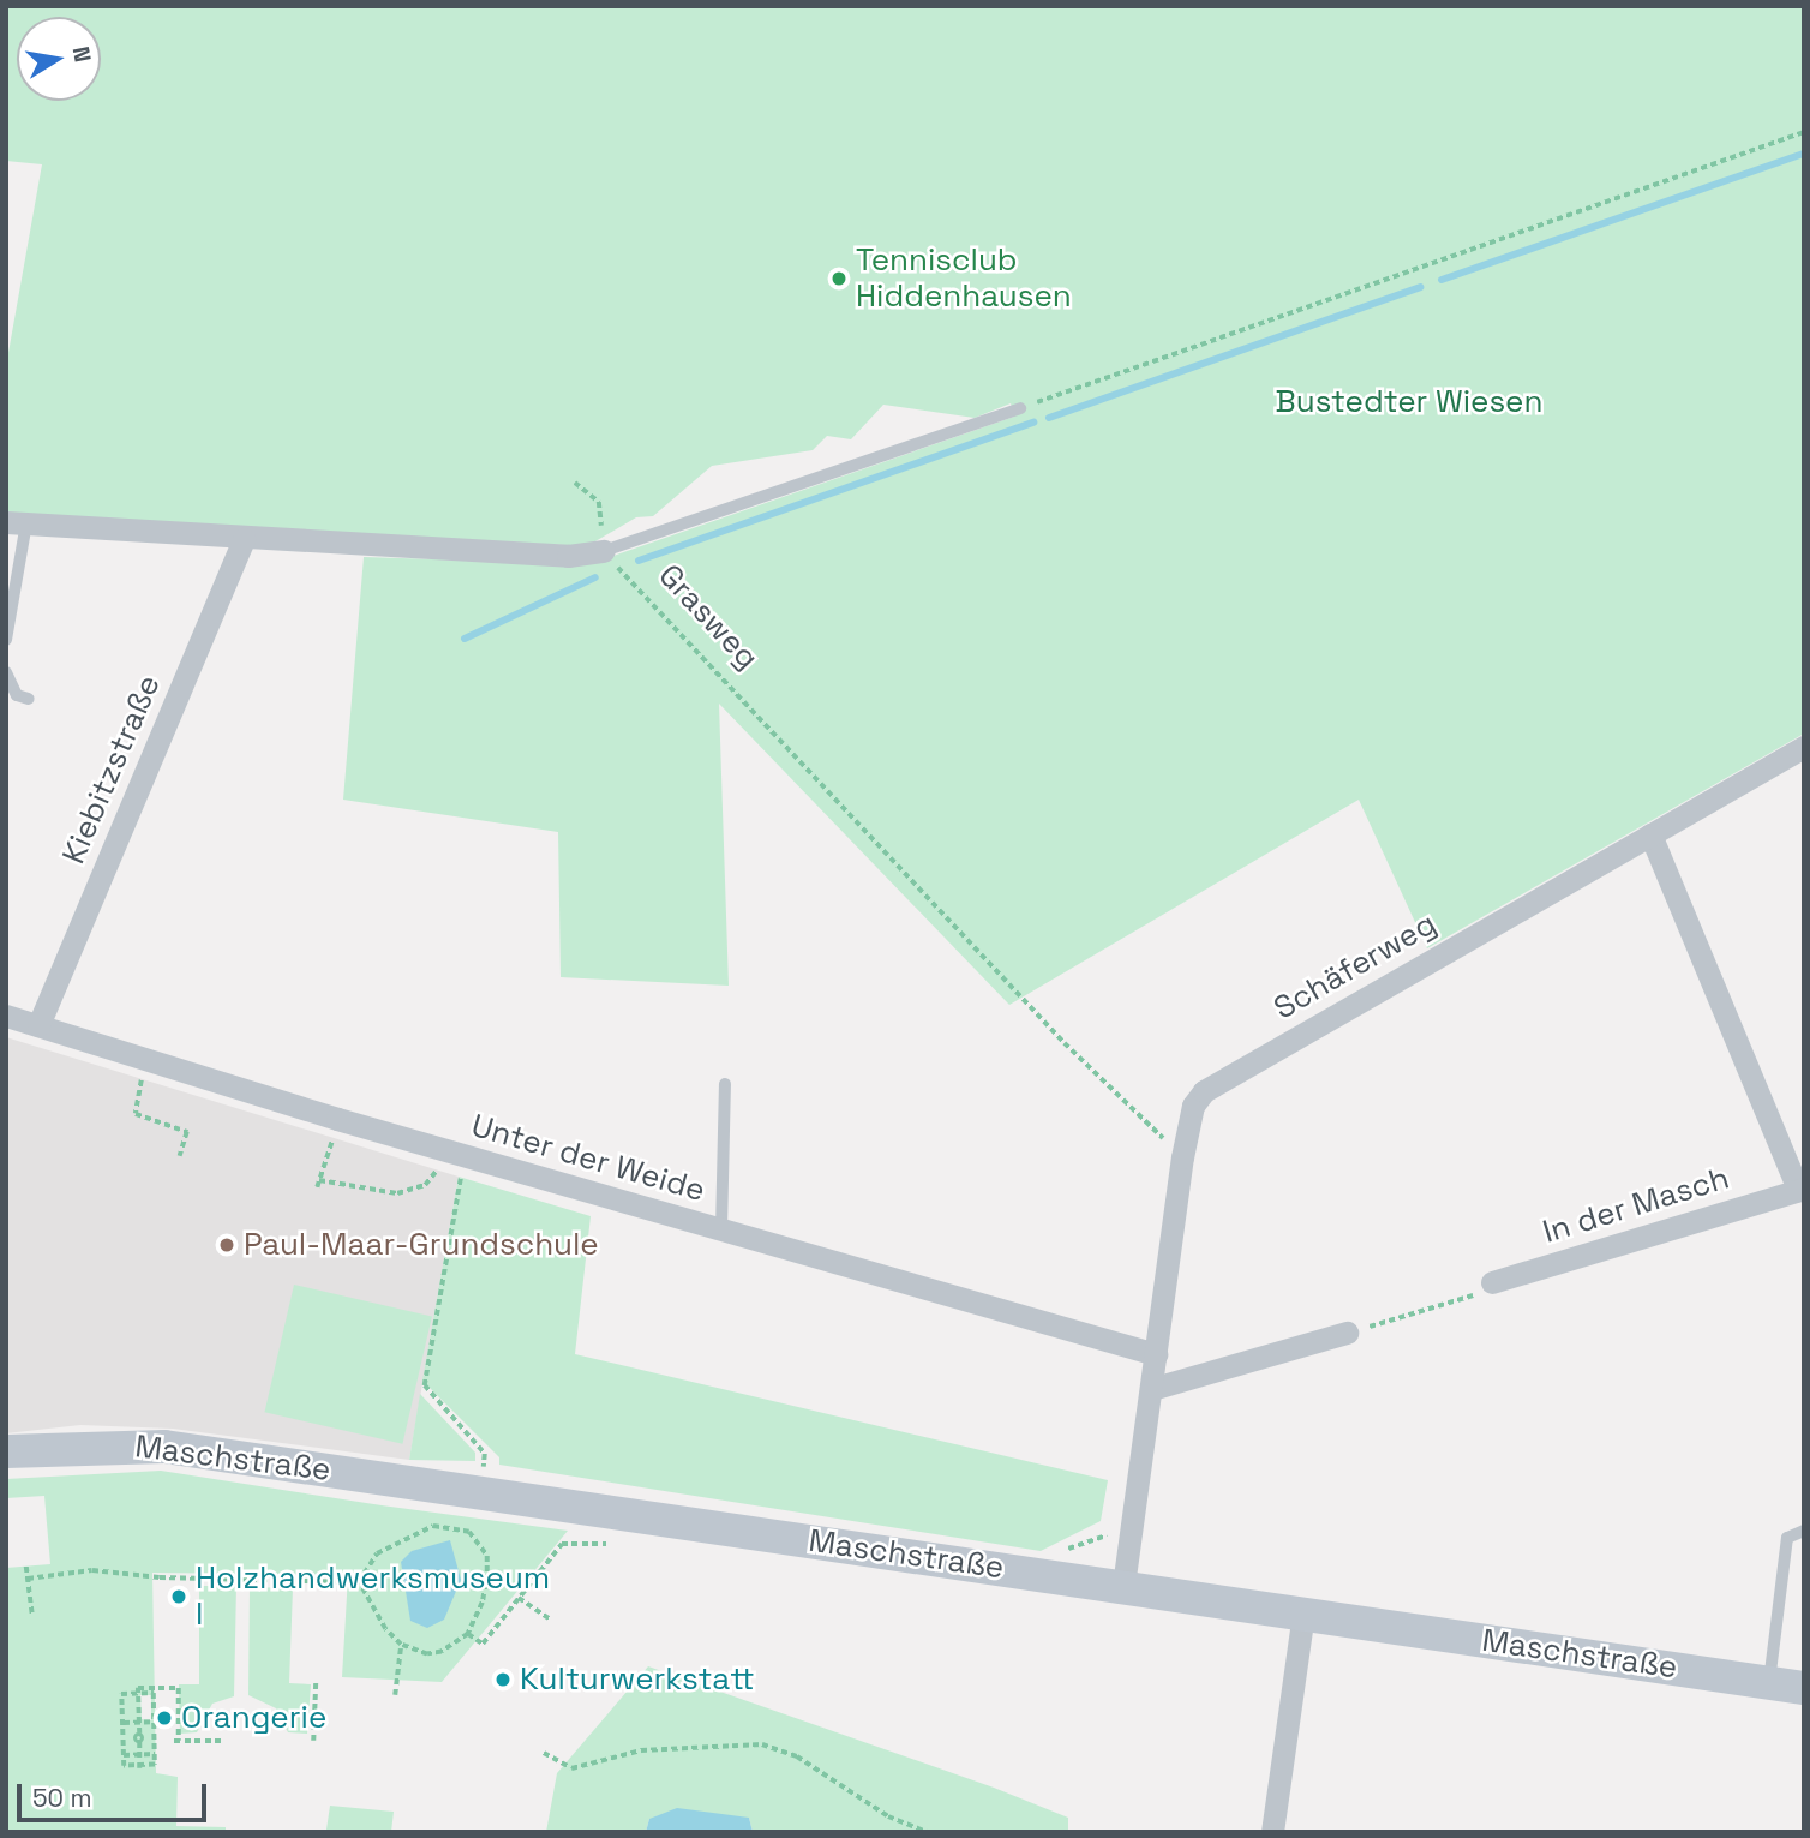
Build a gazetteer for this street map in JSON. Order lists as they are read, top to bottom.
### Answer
{
  "streets": {
    "street": [
      "Kiebitzstraße",
      "Schäferweg",
      "Unter der Weide",
      "In der Masch",
      "Maschstraße"
    ],
    "path": ["Grasweg"]
  },
  "crossings": [
    ["Grasweg", "Schäferweg"],
    ["Kiebitzstraße", "Unter der Weide"],
    ["Schäferweg", "Unter der Weide"],
    ["Schäferweg", "Maschstraße"]
  ],
  "parks": ["Bustedter Wiesen"],
  "places": [
    "Tennisclub Hiddenhausen",
    "Paul-Maar-Grundschule",
    "Holzhandwerksmuseum I",
    "Kulturwerkstatt",
    "Orangerie"
  ],
  "scale_bar": "50 m",
  "north": "right"
}
